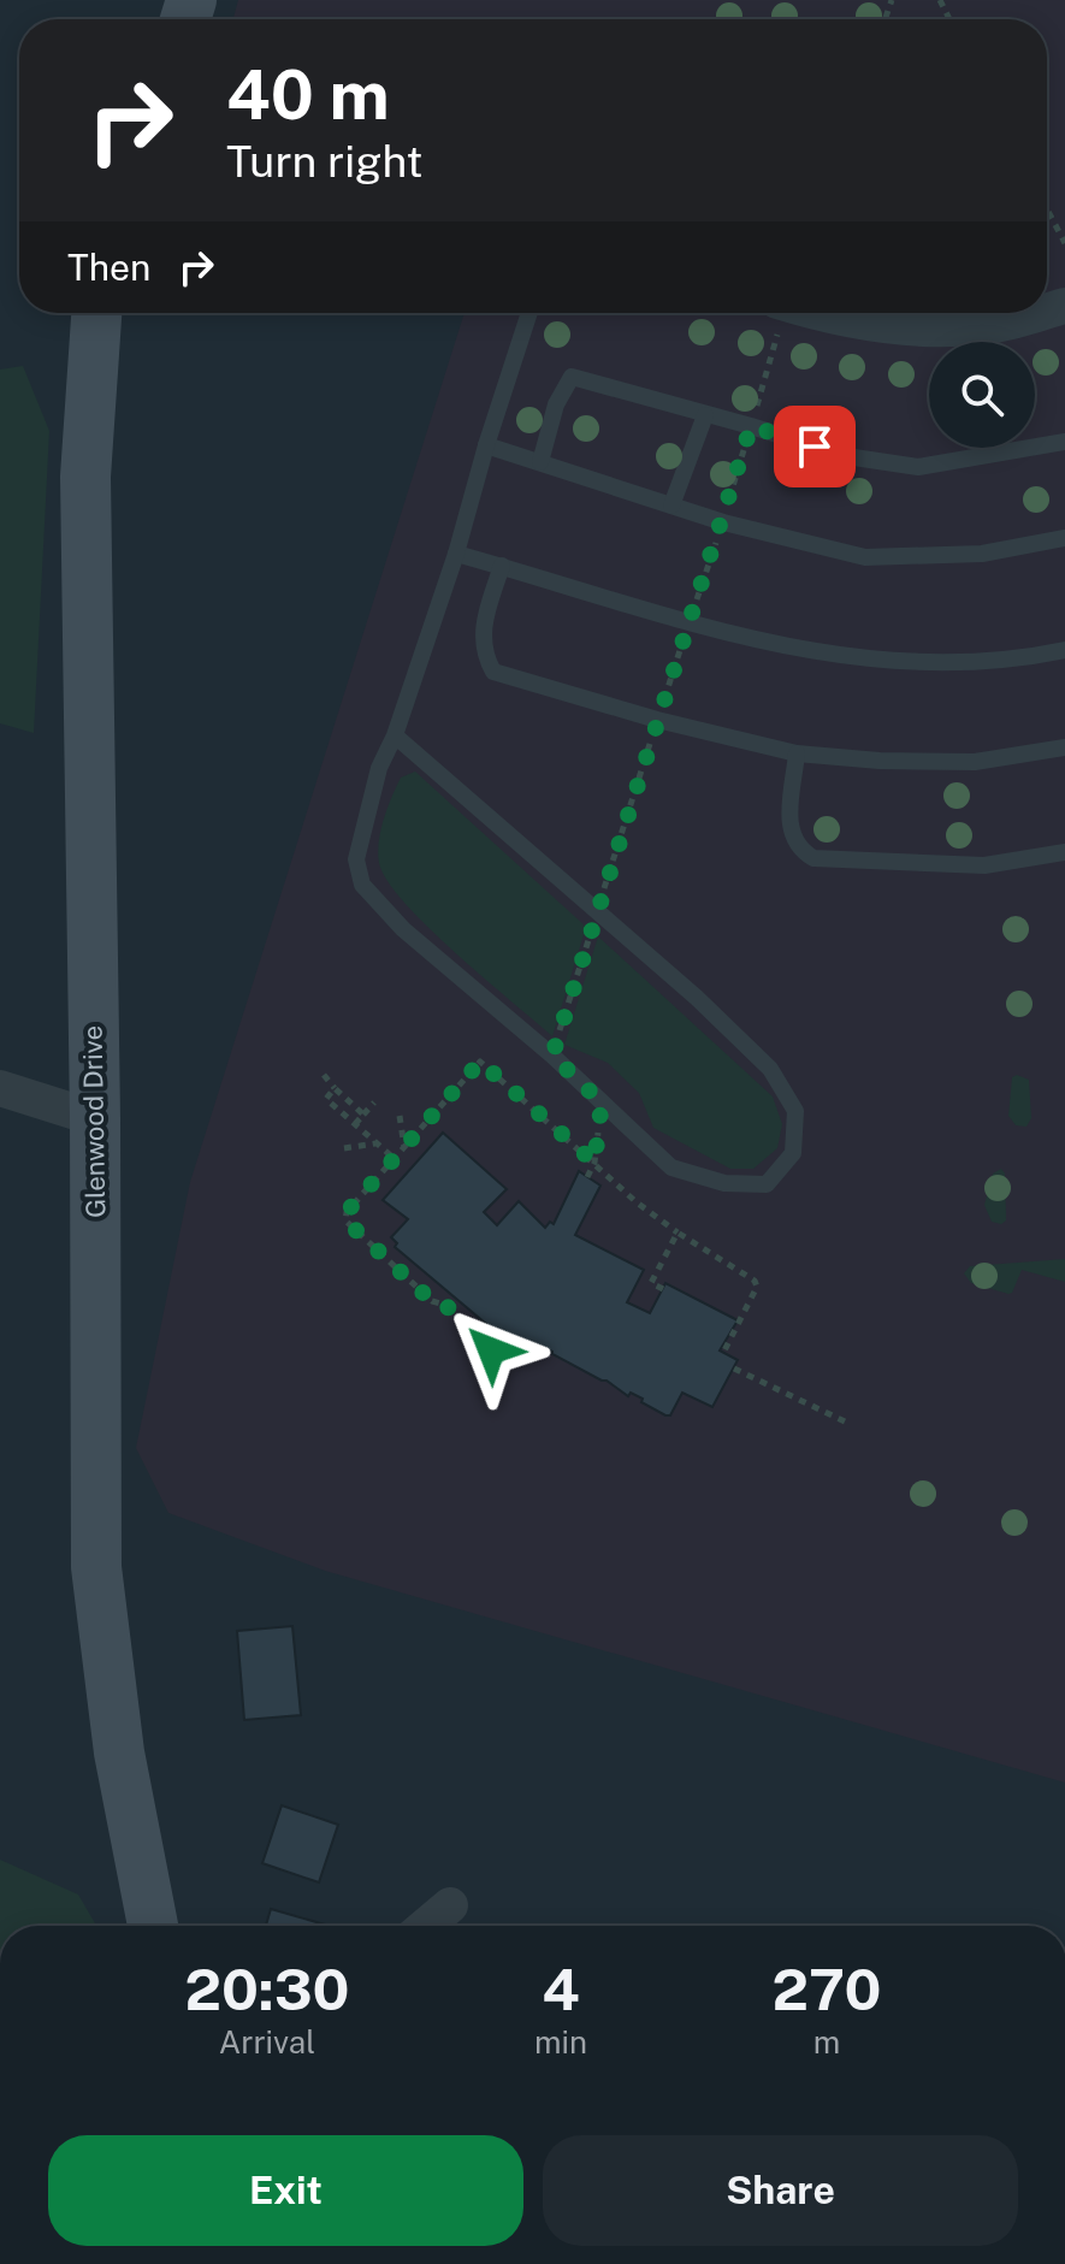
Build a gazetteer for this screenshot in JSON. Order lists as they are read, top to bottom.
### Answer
{
  "streets": {
    "street": ["Glenwood Drive"]
  },
  "page": {
    "turn": ["40 m", "Turn right"],
    "then": "Then",
    "eta": [
      "20:30",
      "Arrival",
      "4",
      "min",
      "270",
      "m"
    ],
    "buttons": ["Exit", "Share"]
  }
}
